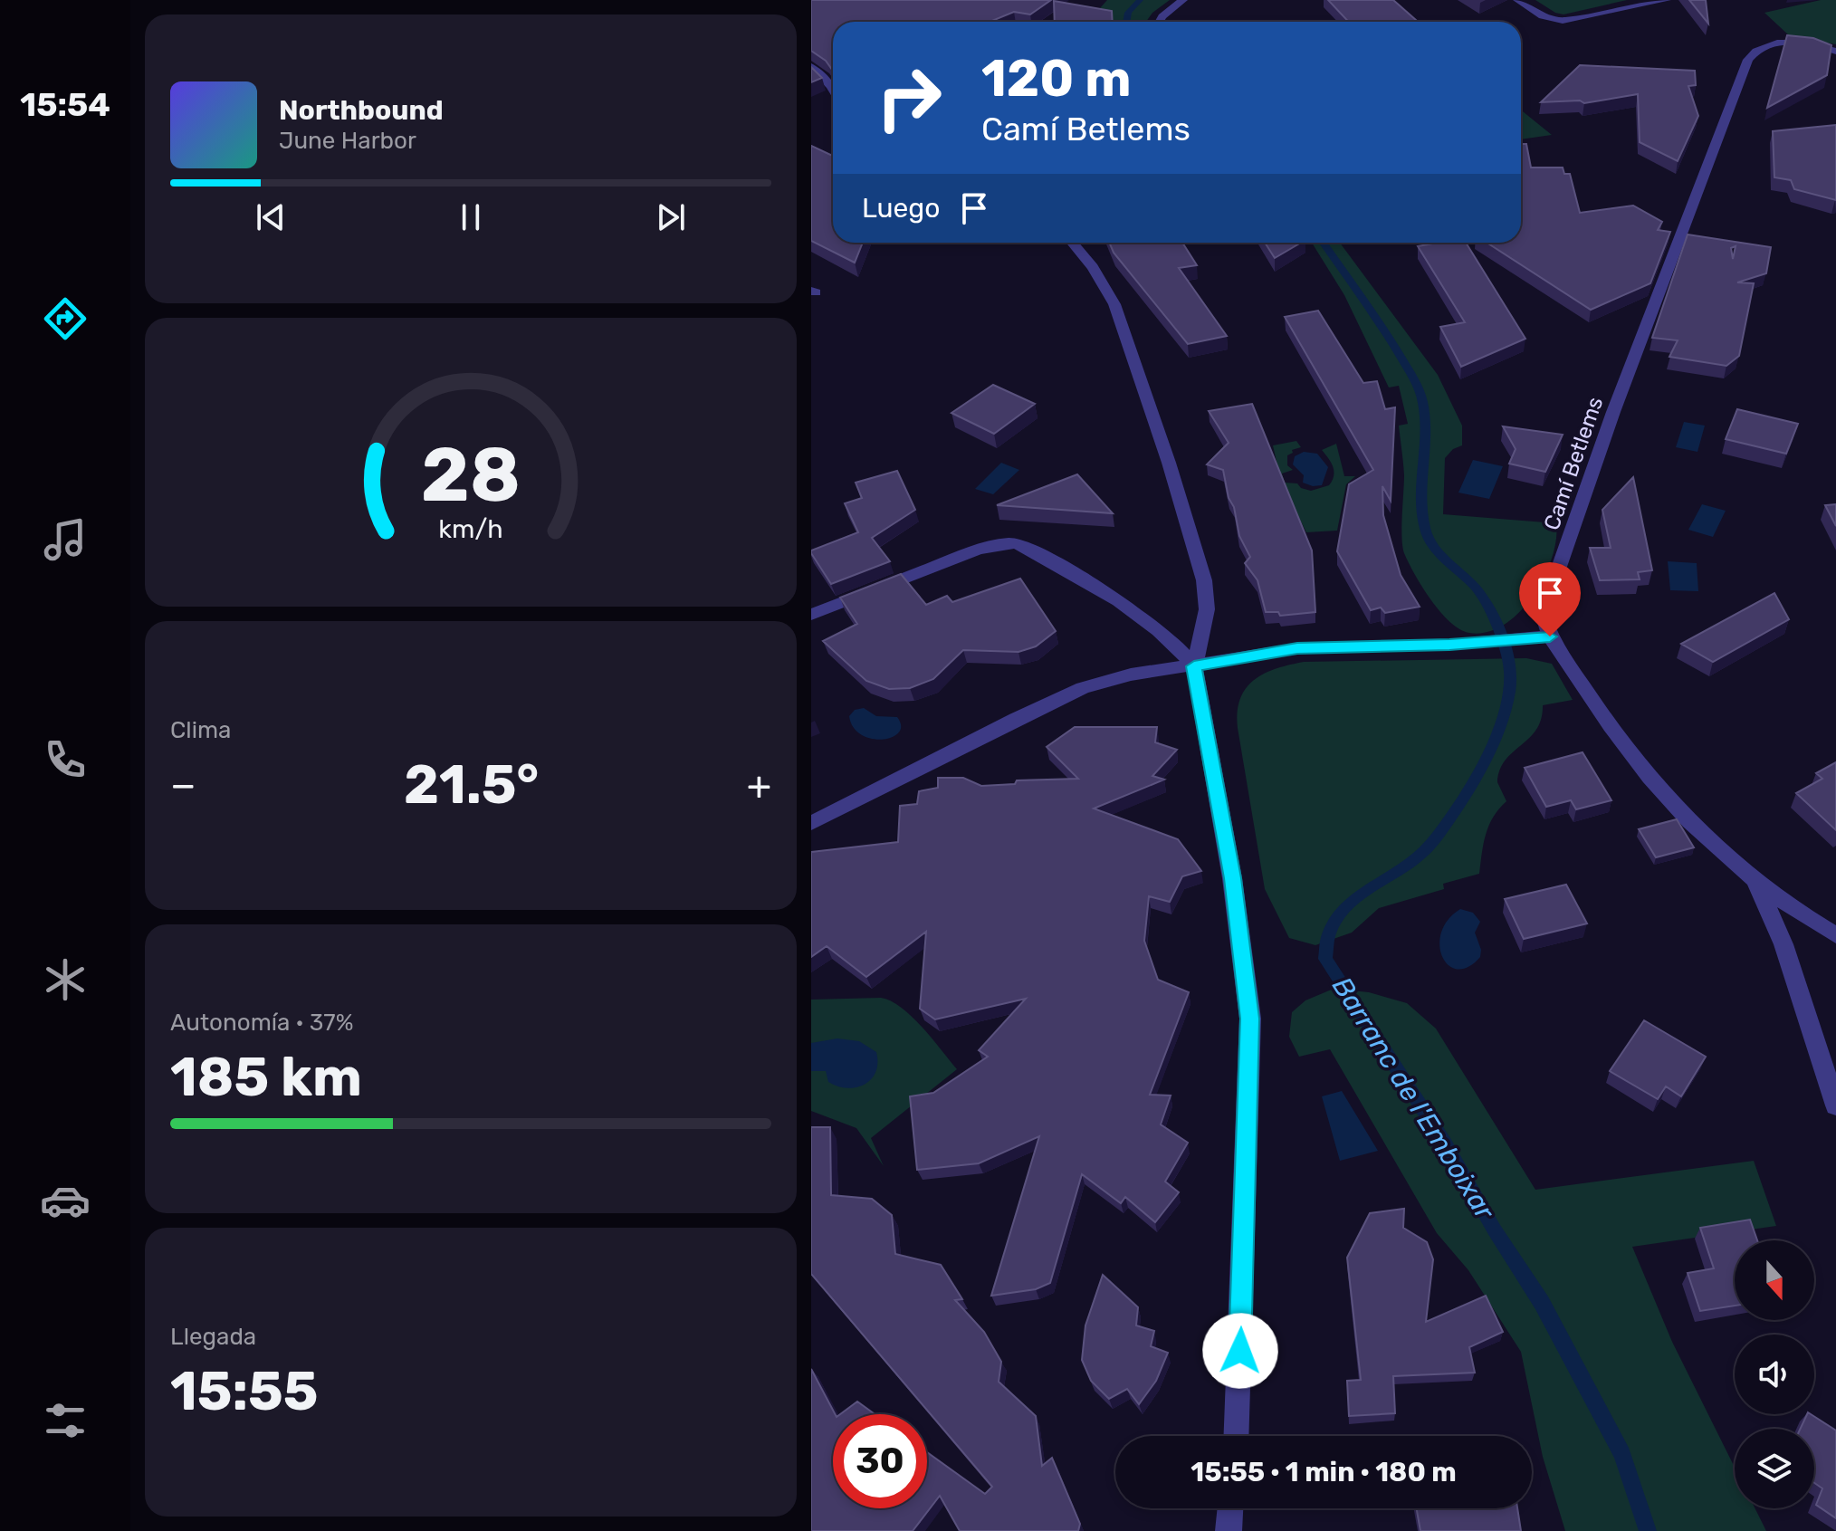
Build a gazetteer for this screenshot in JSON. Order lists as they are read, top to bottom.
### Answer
{
  "streets": {
    "street": ["Camí Betlems"]
  },
  "water": ["Barranc de l'Emboixar"],
  "north": "bottom",
  "page": {
    "tabs": "15:54",
    "turn": ["120 m", "Camí Betlems"],
    "song": ["Northbound", "June Harbor"],
    "then": "Luego",
    "tile": [
      "Clima",
      ["Autonomía · 37%", "185 km"],
      ["Llegada", "15:55"]
    ],
    "heat": ["−", "21.5°", "+"],
    "limit": "30",
    "trip": "15:55 · 1 min · 180 m",
    "gauge": ["28", "km/h"]
  }
}
